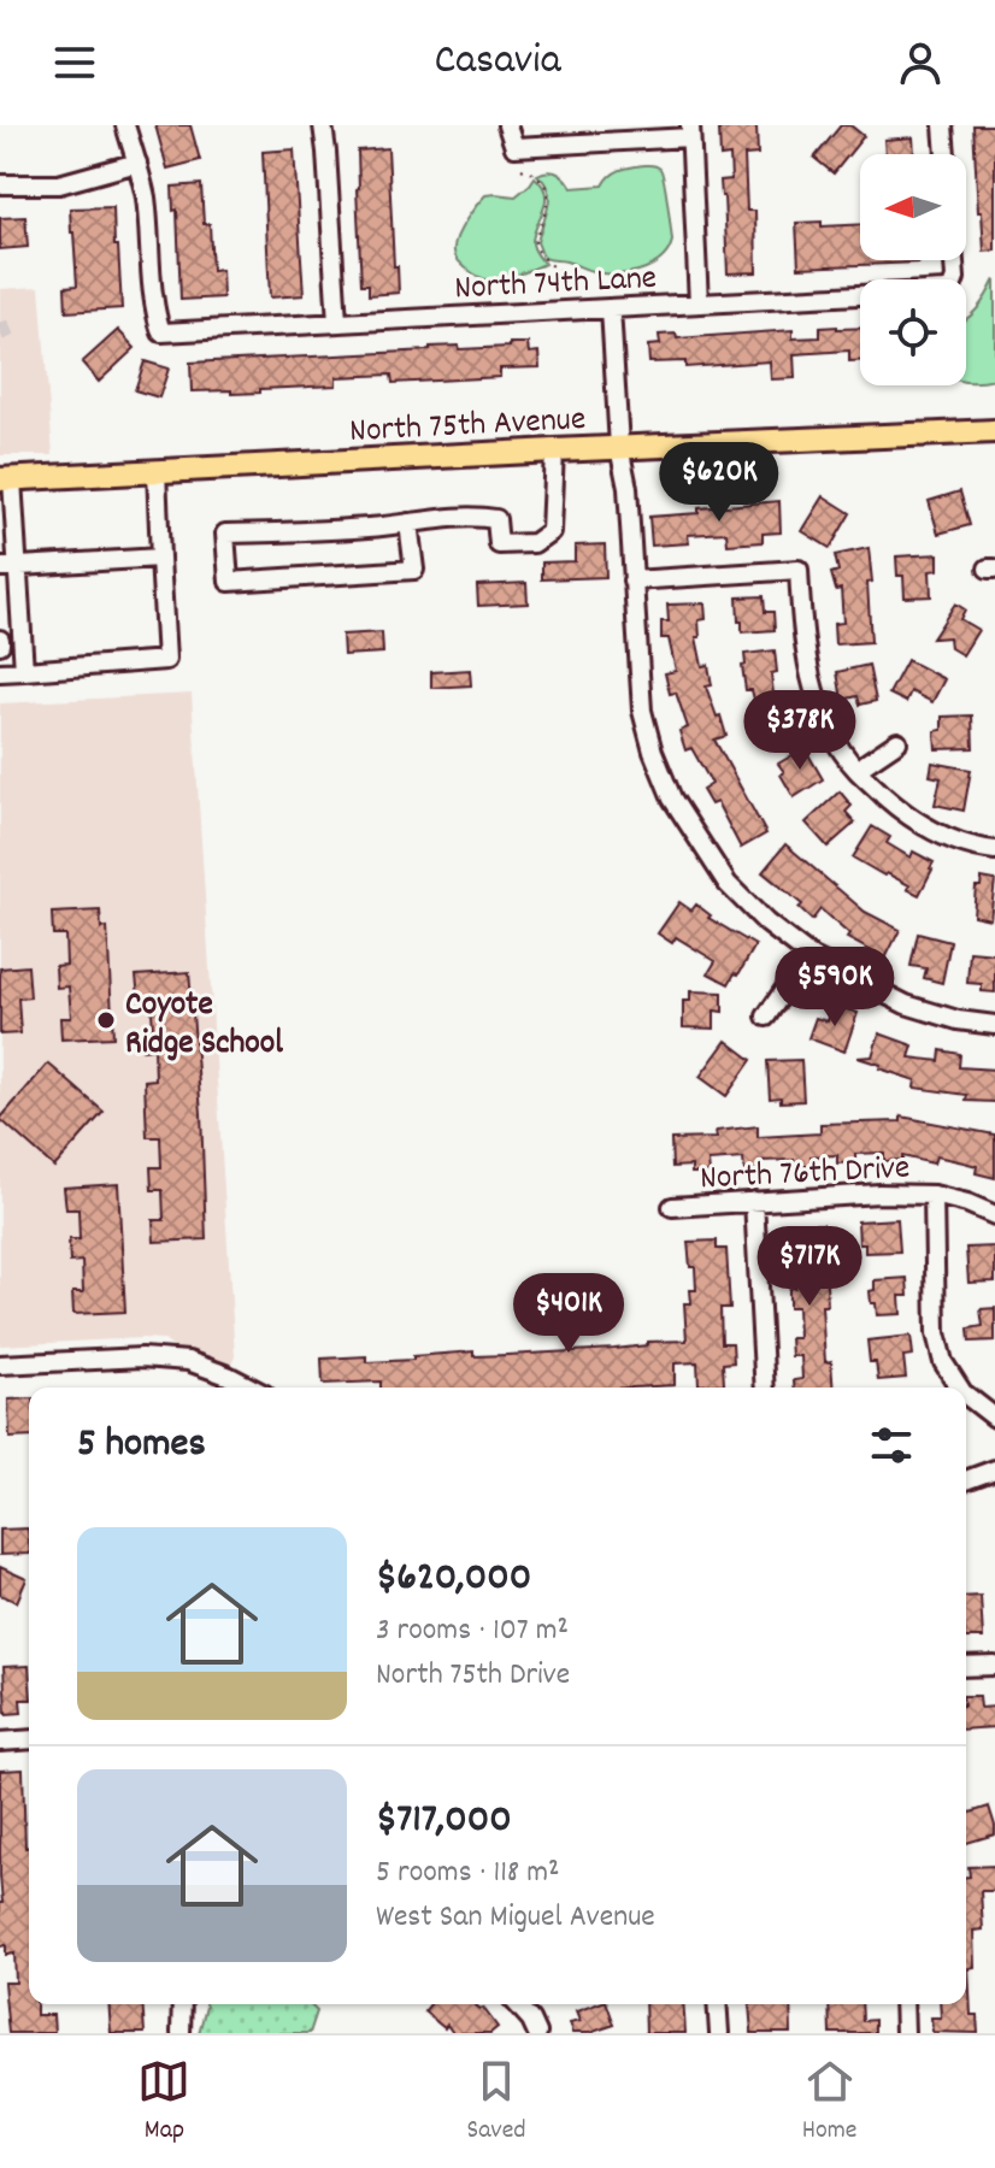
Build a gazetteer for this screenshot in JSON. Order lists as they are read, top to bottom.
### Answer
{
  "streets": {
    "main road": ["North 75th Avenue"],
    "street": ["North 74th Lane", "North 76th Drive"]
  },
  "places": ["Coyote Ridge School"],
  "north": "left",
  "page": {
    "header": "Casavia",
    "price": [
      "$620K",
      "$378K",
      "$590K",
      "$717K",
      "$401K"
    ],
    "heading": "5 homes",
    "list": [
      {
        "name": "$620,000",
        "note": "3 rooms · 107 m² · North 75th Drive"
      },
      {
        "name": "$717,000",
        "note": "5 rooms · 118 m² · West San Miguel Avenue"
      }
    ],
    "tabs": ["Map", "Saved", "Home"]
  }
}
